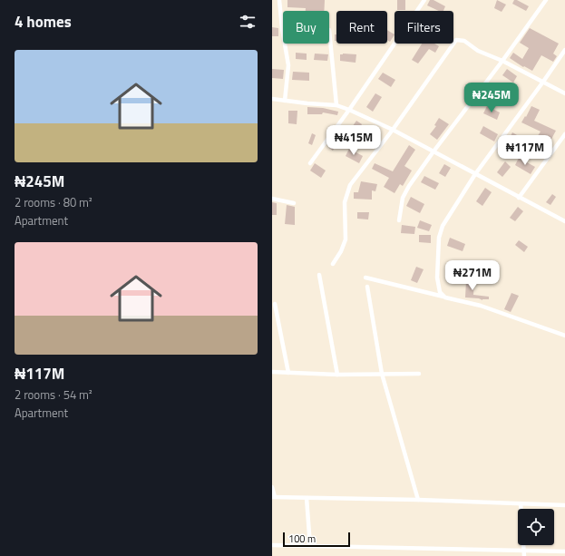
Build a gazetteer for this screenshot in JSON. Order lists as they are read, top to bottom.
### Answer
{
  "scale_bar": "100 m",
  "page": {
    "heading": "4 homes",
    "chip": ["Buy", "Rent", "Filters"],
    "list": [
      {
        "name": "₦245M",
        "note": "2 rooms · 80 m² · Apartment"
      },
      {
        "name": "₦117M",
        "note": "2 rooms · 54 m² · Apartment"
      }
    ],
    "price": [
      "₦245M",
      "₦415M",
      "₦117M",
      "₦271M"
    ],
    "scale": "100 m"
  }
}
